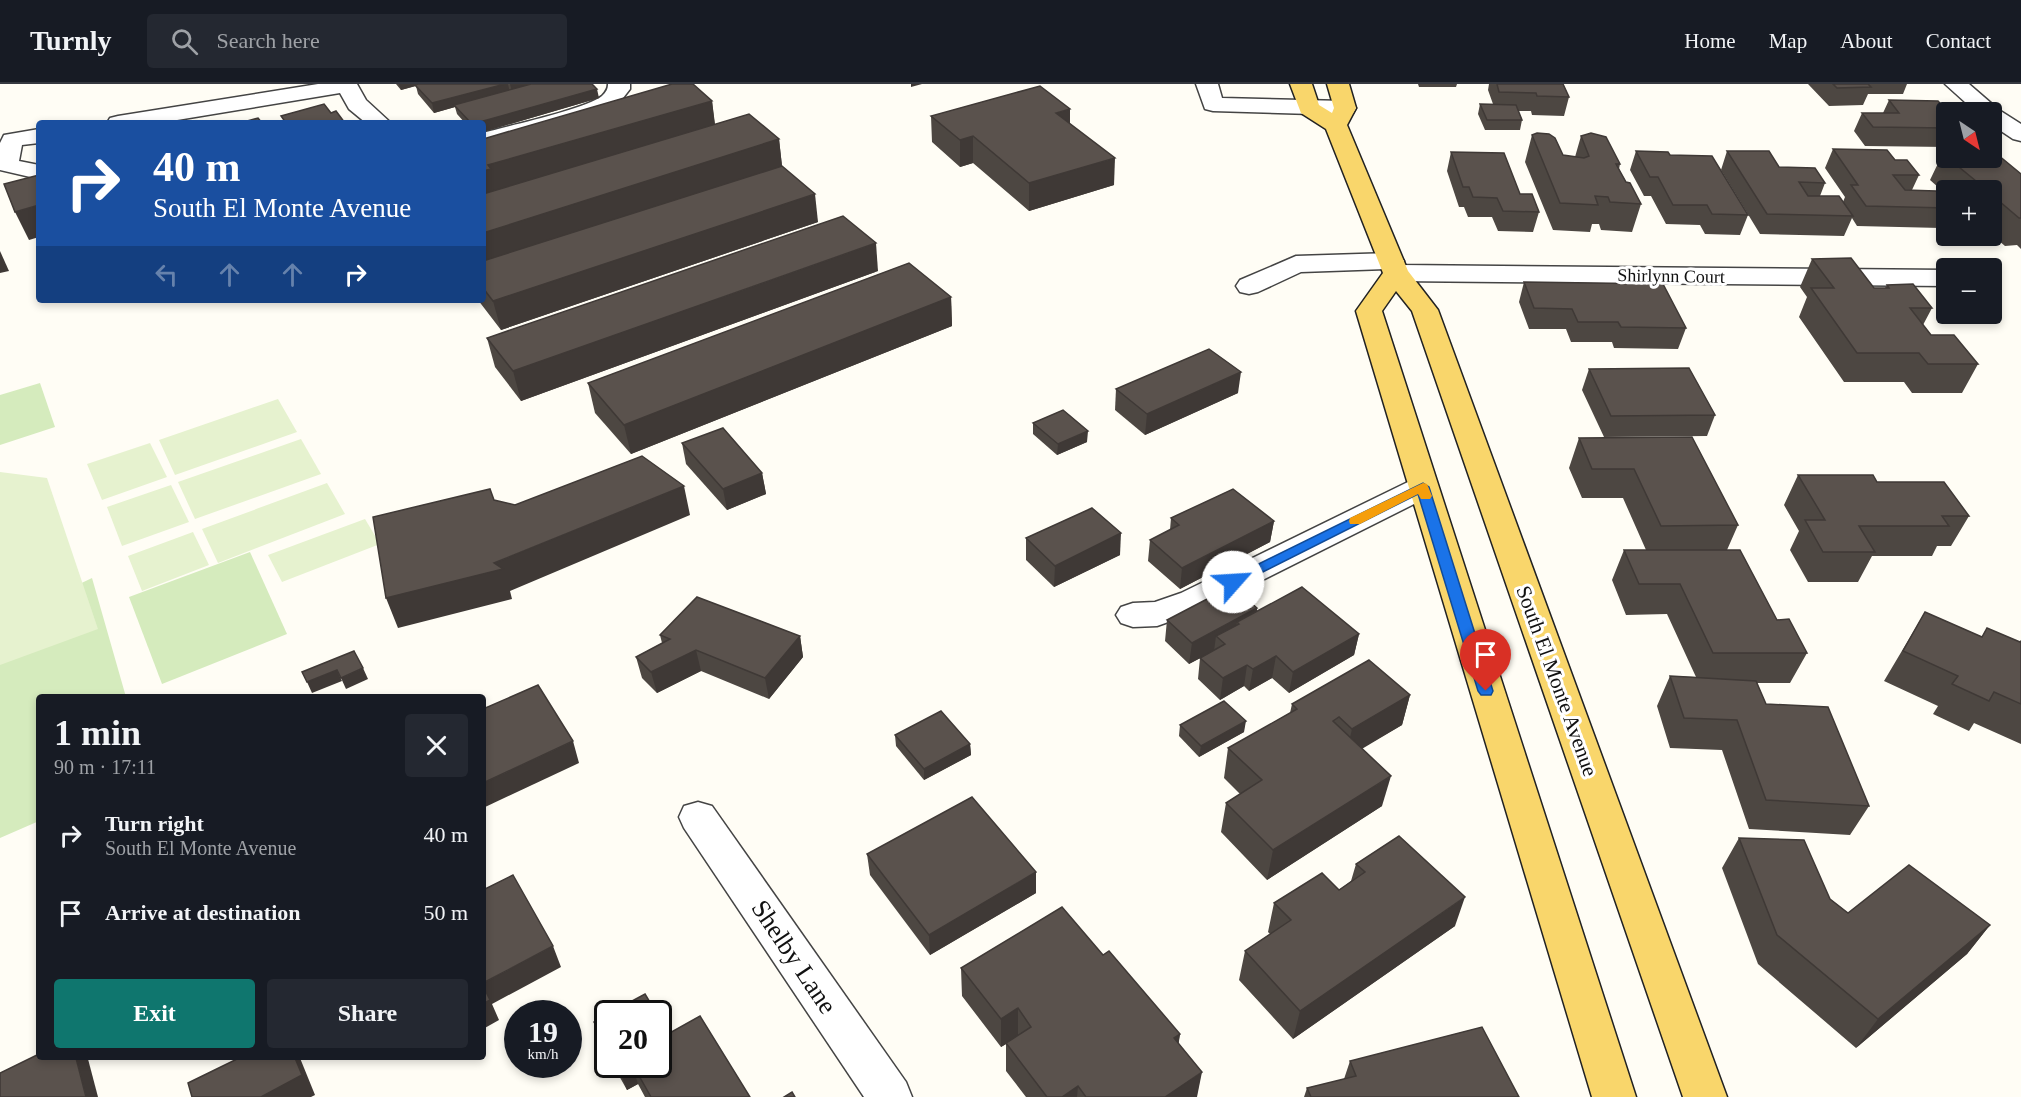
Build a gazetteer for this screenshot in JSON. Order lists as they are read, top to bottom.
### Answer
{
  "streets": {
    "main road": ["South El Monte Avenue"],
    "street": ["Shirlynn Court", "Shelby Lane"]
  },
  "crossings": [
    ["Shirlynn Court", "South El Monte Avenue"]
  ],
  "north": "bottom right",
  "page": {
    "header": "Turnly",
    "search": "Search here",
    "nav": [
      "Home",
      "Map",
      "About",
      "Contact"
    ],
    "map_buttons": ["+", "−"],
    "turn": ["40 m", "South El Monte Avenue"],
    "heading": ["1 min", "90 m · 17:11"],
    "list": [
      {
        "name": "Turn right",
        "note": "South El Monte Avenue",
        "value": "40 m"
      },
      {
        "name": "Arrive at destination",
        "value": "50 m"
      }
    ],
    "buttons": ["Exit", "Share"],
    "speed": "19 km/h",
    "limit": "20"
  }
}
